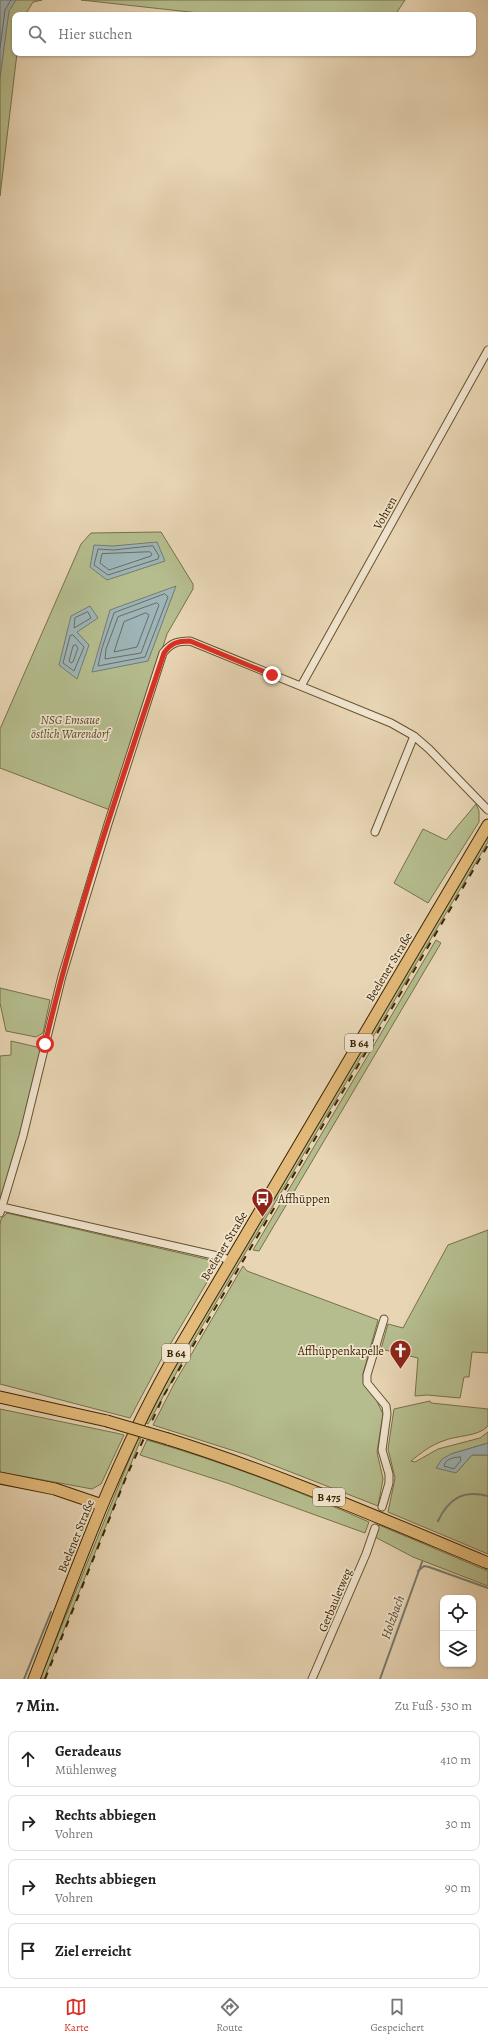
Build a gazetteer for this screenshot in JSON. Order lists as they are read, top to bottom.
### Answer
{
  "streets": {
    "main road": ["Beelener Straße", "B 64", "B 475"],
    "street": ["Vohren", "Gerbauletweg"]
  },
  "water": ["Holzbach"],
  "parks": ["NSG Emsaue östlich Warendorf"],
  "places": {
    "bus stop": ["Affhüppen"],
    "church": ["Affhüppenkapelle"]
  },
  "page": {
    "search": "Hier suchen",
    "heading": ["7 Min.", "Zu Fuß · 530 m"],
    "list": [
      ["Geradeaus", "Mühlenweg", "410 m"],
      ["Rechts abbiegen", "Vohren", "30 m"],
      ["Rechts abbiegen", "Vohren", "90 m"],
      "Ziel erreicht"
    ],
    "nav": ["Karte", "Route", "Gespeichert"]
  }
}
